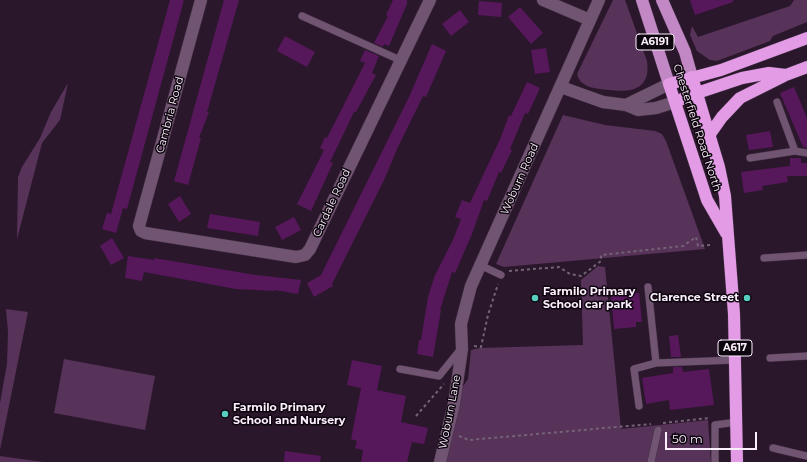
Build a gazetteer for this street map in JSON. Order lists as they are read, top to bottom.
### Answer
{
  "streets": {
    "highway": ["Chesterfield Road North", "A617"],
    "main road": ["A6191"],
    "street": [
      "Cambria Road",
      "Woburn Road",
      "Cardale Road",
      "Woburn Lane"
    ]
  },
  "crossings": [
    ["Cambria Road", "Cardale Road"],
    ["Chesterfield Road North", "A617"],
    ["Woburn Road", "Woburn Lane"]
  ],
  "places": ["Farmilo Primary School car park", "Clarence Street", "Farmilo Primary School and Nursery"],
  "scale_bar": "50 m"
}
